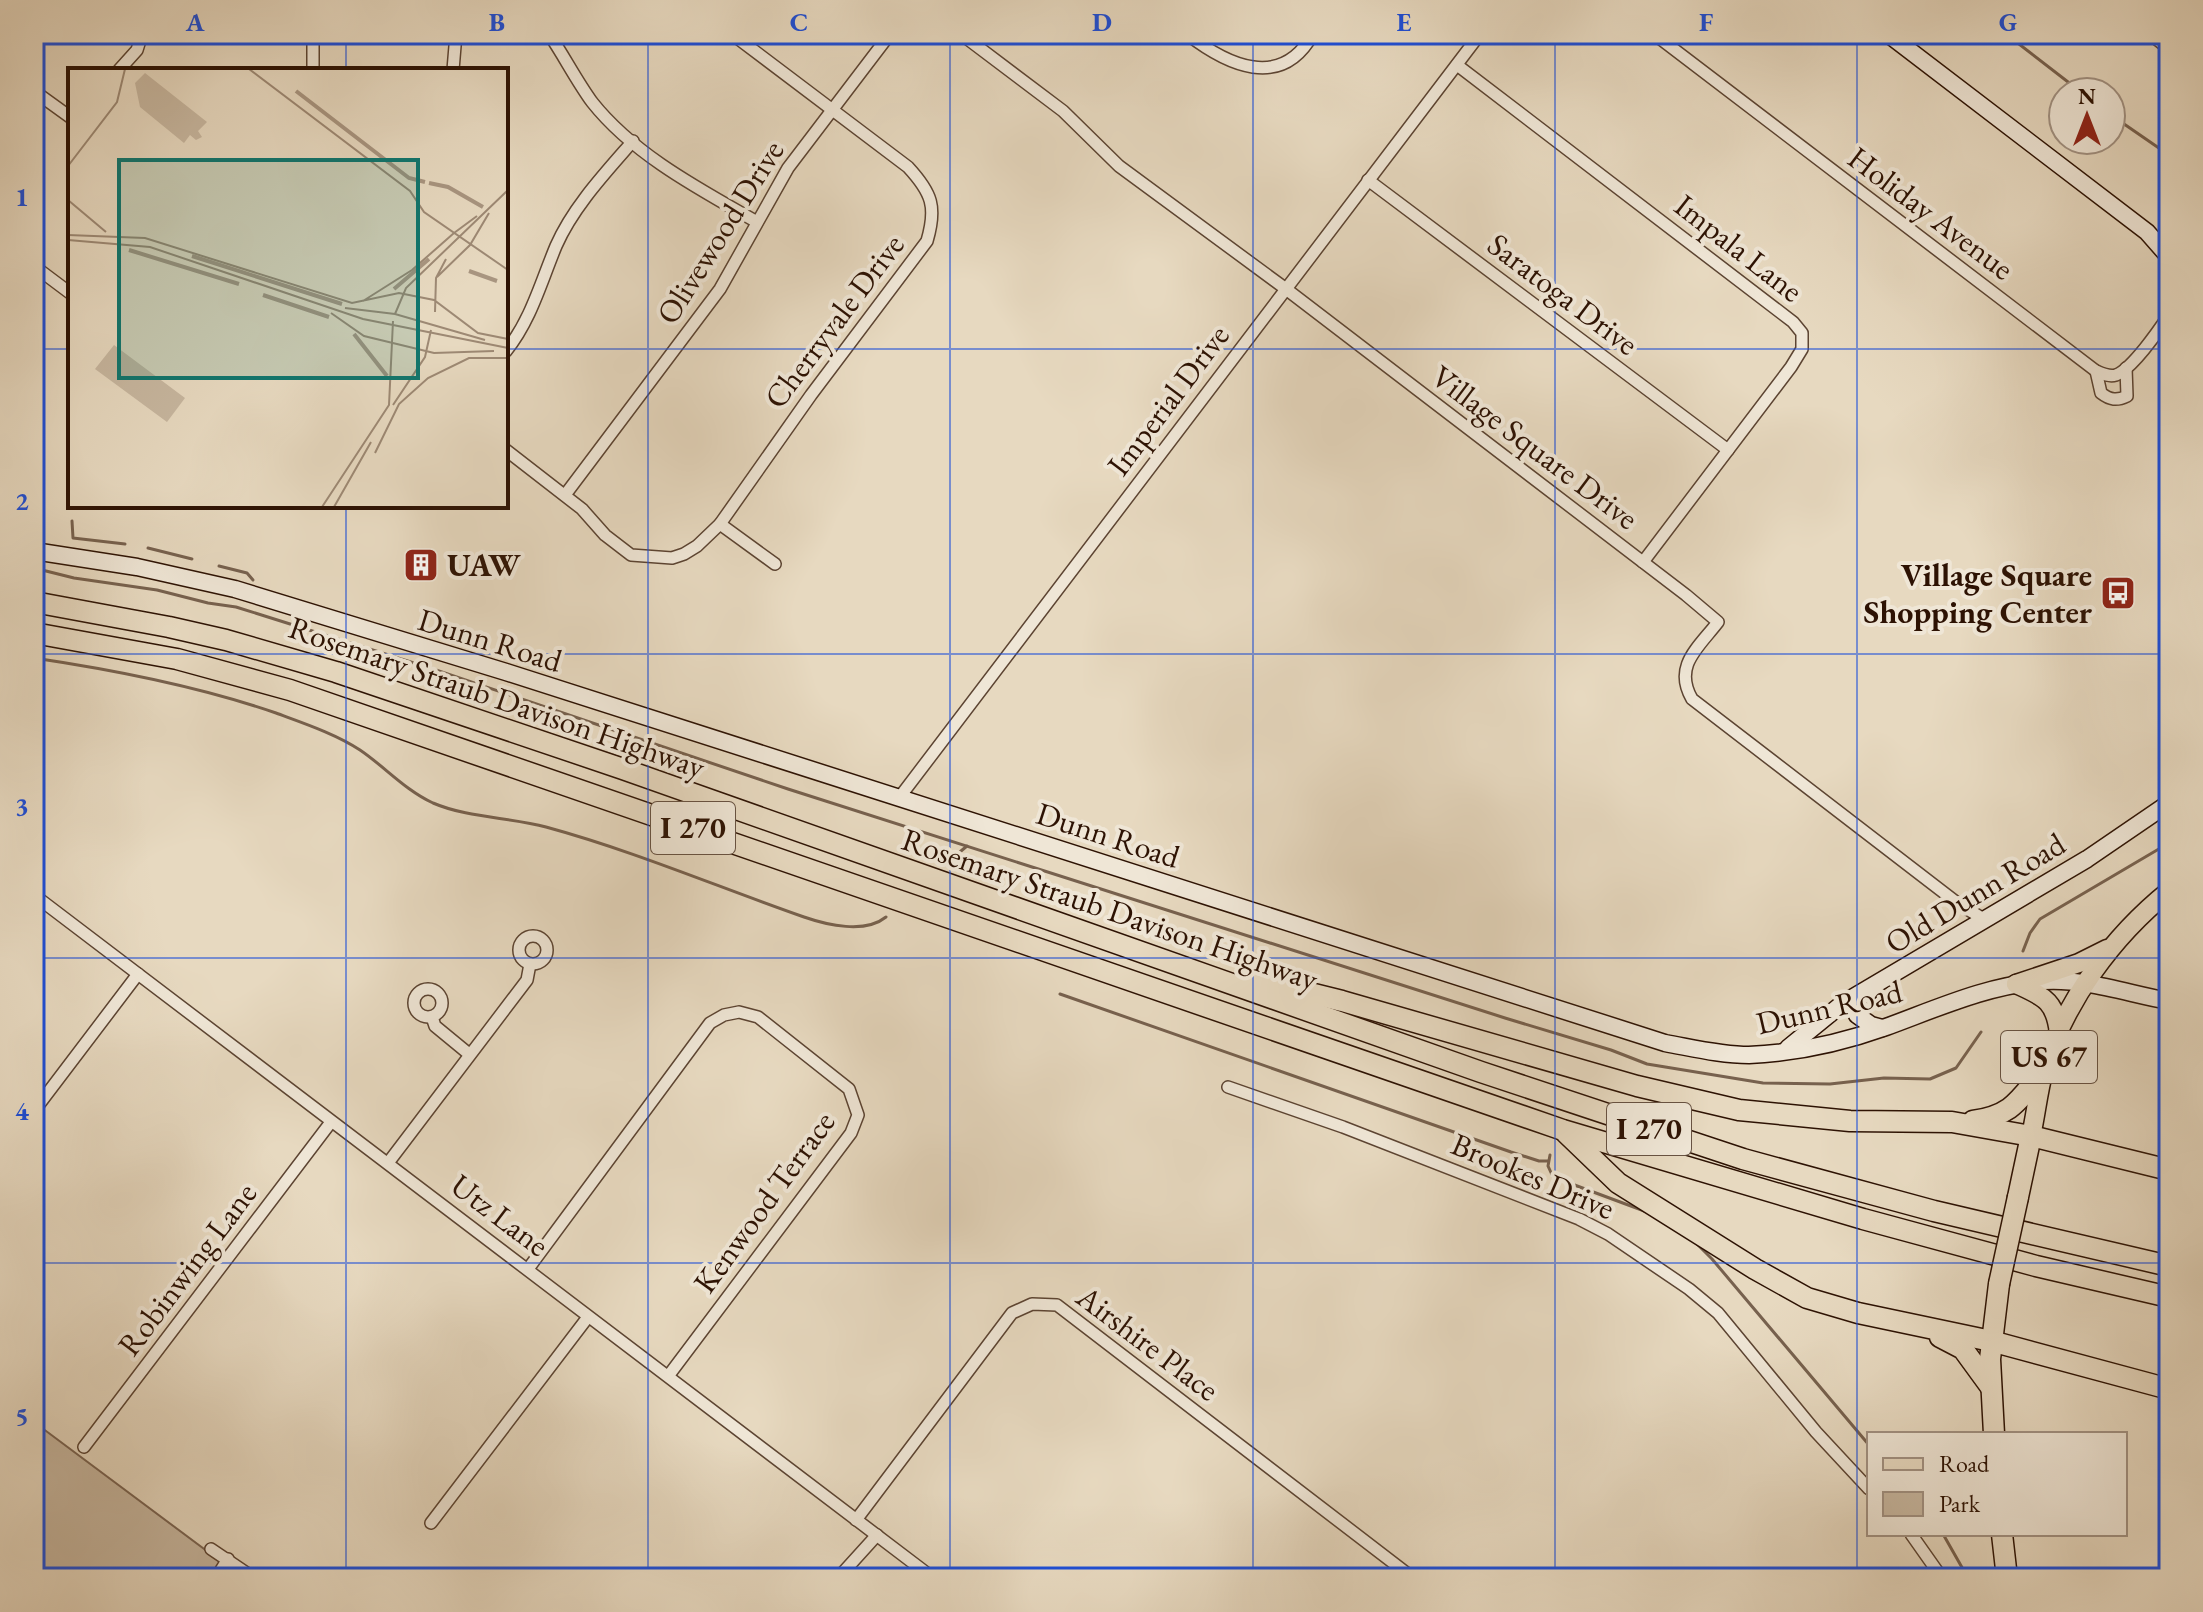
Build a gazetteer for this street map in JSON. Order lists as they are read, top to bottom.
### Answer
{
  "streets": {
    "highway": ["Rosemary Straub Davison Highway", "I 270", "US 67"],
    "street": [
      "Holiday Avenue",
      "Olivewood Drive",
      "Impala Lane",
      "Saratoga Drive",
      "Cherryvale Drive",
      "Imperial Drive",
      "Village Square Drive",
      "Dunn Road",
      "Old Dunn Road",
      "Brookes Drive",
      "Kenwood Terrace",
      "Utz Lane",
      "Robinwing Lane",
      "Airshire Place"
    ]
  },
  "crossings": [
    ["Olivewood Drive", "Cherryvale Drive"],
    ["Impala Lane", "Saratoga Drive"],
    ["Impala Lane", "Imperial Drive"],
    ["Impala Lane", "Village Square Drive"],
    ["Saratoga Drive", "Imperial Drive"],
    ["Imperial Drive", "Village Square Drive"],
    ["Imperial Drive", "Dunn Road"],
    ["Village Square Drive", "Old Dunn Road"],
    ["Dunn Road", "Old Dunn Road"],
    ["Dunn Road", "US 67"],
    ["Kenwood Terrace", "Utz Lane"],
    ["Utz Lane", "Robinwing Lane"],
    ["Utz Lane", "Airshire Place"]
  ],
  "places": {
    "building": ["UAW"],
    "bus stop": ["Village Square Shopping Center"]
  },
  "legend": ["Road", "Park"],
  "north": "top",
  "grid": {
    "columns": [
      "A",
      "B",
      "C",
      "D",
      "E",
      "F",
      "G"
    ],
    "rows": [
      "1",
      "2",
      "3",
      "4",
      "5"
    ]
  }
}
